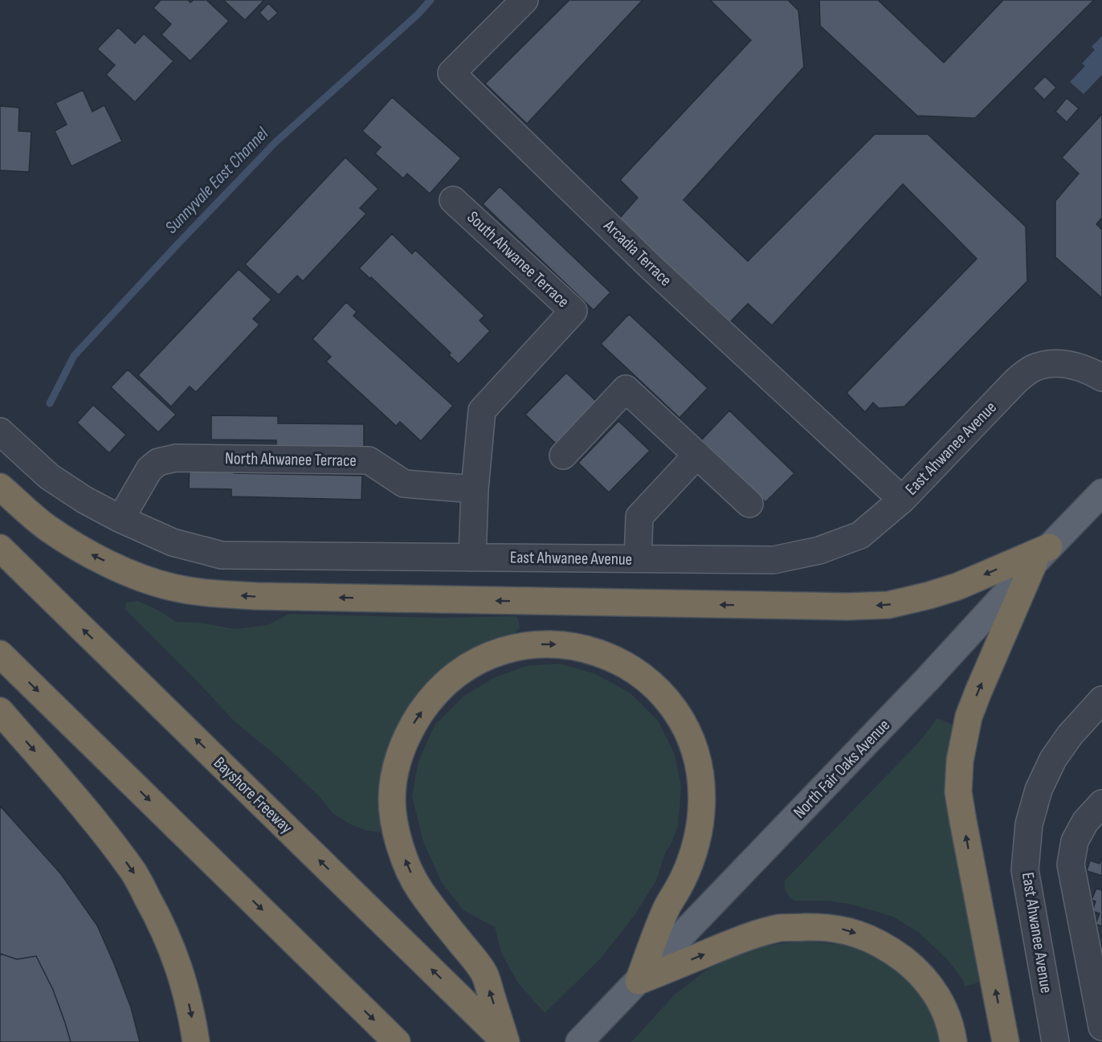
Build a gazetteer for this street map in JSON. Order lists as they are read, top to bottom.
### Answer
{
  "streets": {
    "highway": ["Bayshore Freeway"],
    "main road": ["North Fair Oaks Avenue"],
    "street": [
      "Arcadia Terrace",
      "South Ahwanee Terrace",
      "East Ahwanee Avenue",
      "North Ahwanee Terrace"
    ]
  },
  "crossings": [
    ["Arcadia Terrace", "East Ahwanee Avenue"],
    ["South Ahwanee Terrace", "North Ahwanee Terrace"],
    ["East Ahwanee Avenue", "North Ahwanee Terrace"]
  ],
  "water": ["Sunnyvale East Channel"]
}
